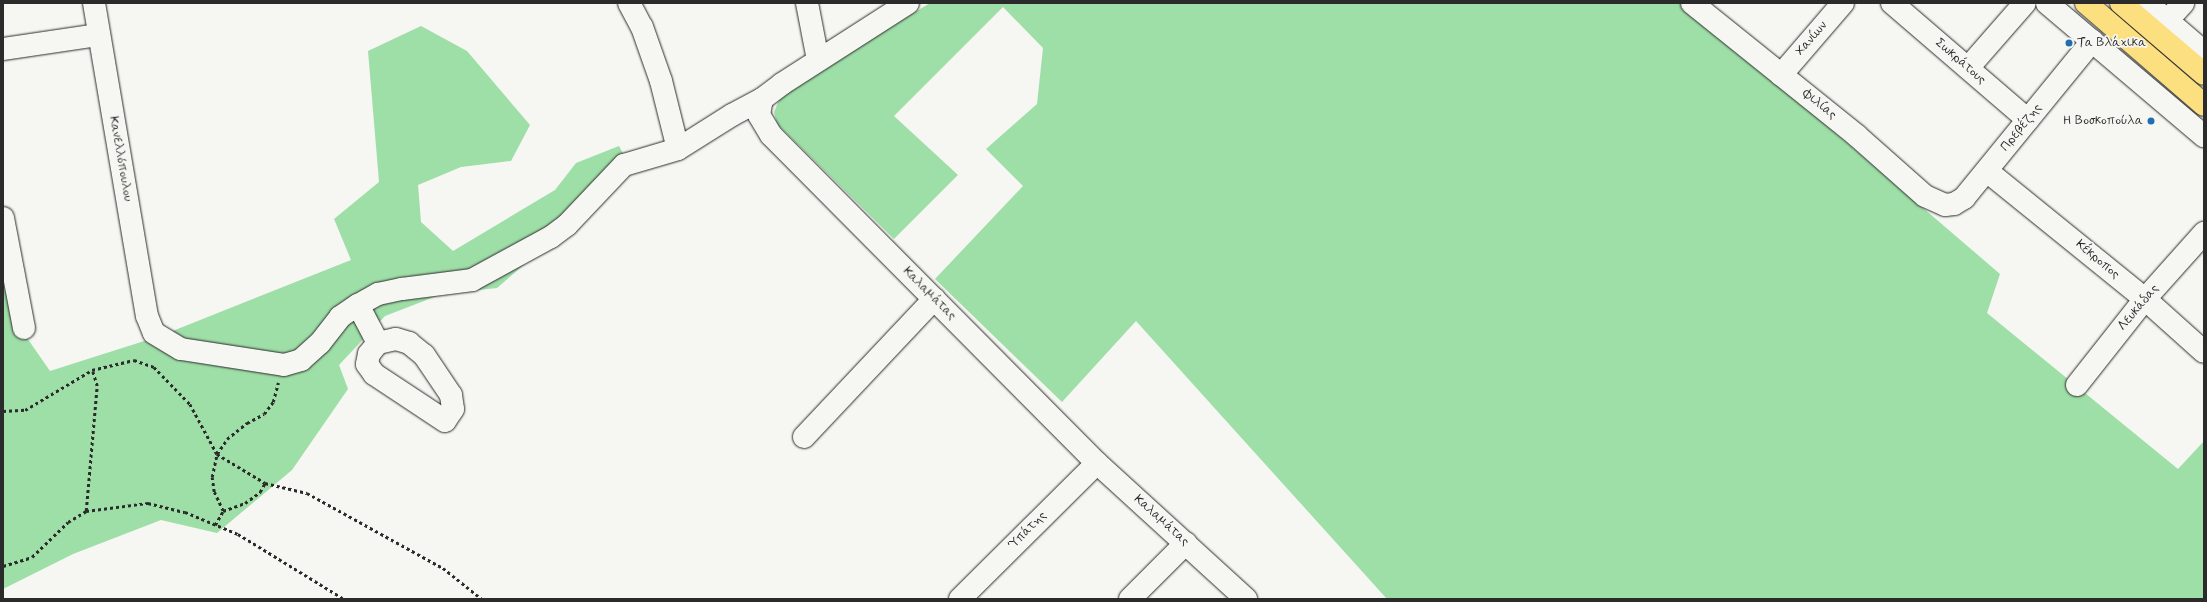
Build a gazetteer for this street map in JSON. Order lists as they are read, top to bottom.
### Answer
{
  "streets": {
    "street": [
      "Χανίων",
      "Σωκράτους",
      "Φιλίας",
      "Πρεβέζης",
      "Κανελλόπουλου",
      "Κέκροπος",
      "Καλαμάτας",
      "Λευκάδας",
      "Ύπάτης"
    ]
  },
  "crossings": [
    ["Χανίων", "Φιλίας"],
    ["Σωκράτους", "Πρεβέζης"],
    ["Φιλίας", "Πρεβέζης"],
    ["Πρεβέζης", "Κέκροπος"],
    ["Κέκροπος", "Λευκάδας"],
    ["Καλαμάτας", "Ύπάτης"]
  ],
  "places": ["Τα Βλάχικα", "Η Βοσκοπούλα"]
}
